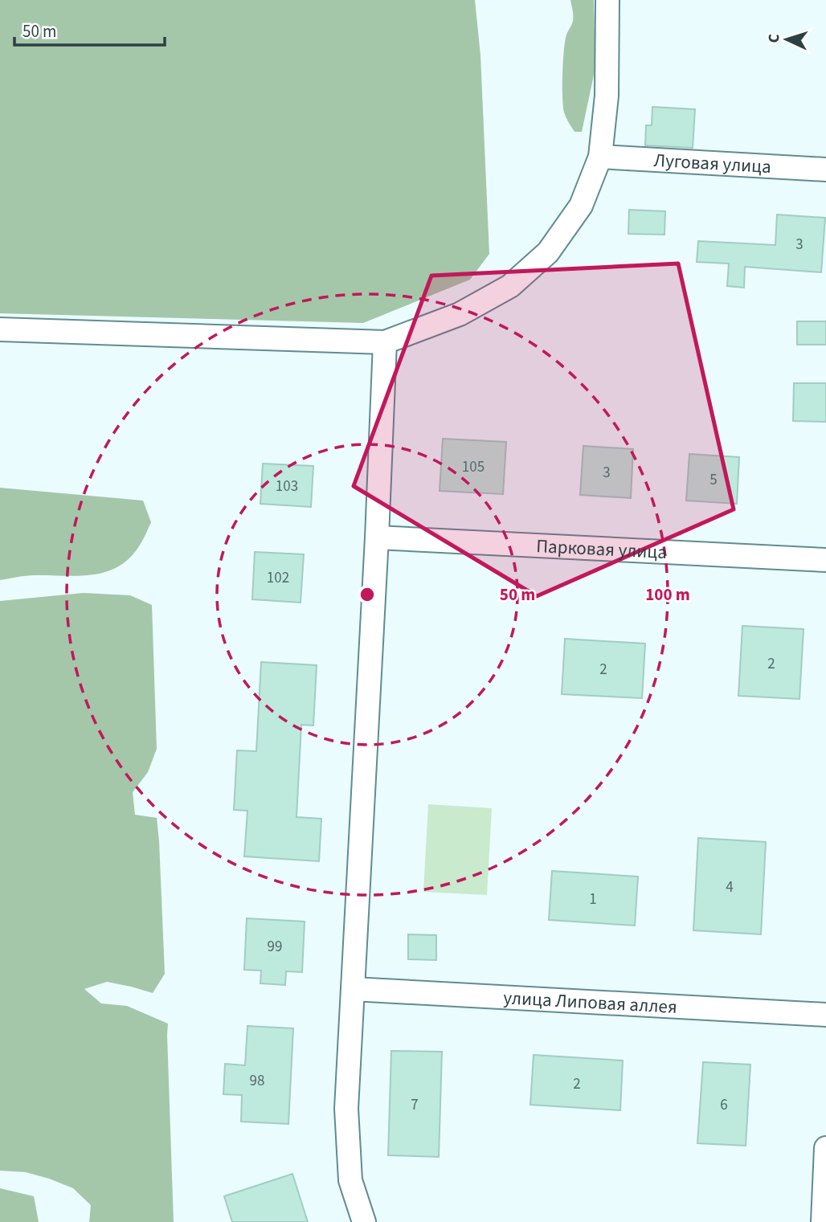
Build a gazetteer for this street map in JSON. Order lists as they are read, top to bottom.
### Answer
{
  "streets": {
    "street": ["Луговая улица", "Парковая улица", "улица Липовая аллея"]
  },
  "house_numbers": [
    "3",
    "105",
    "3",
    "5",
    "103",
    "102",
    "2",
    "2",
    "4",
    "1",
    "99",
    "98",
    "2",
    "7",
    "6"
  ],
  "scale_bar": "50 m",
  "north": "left",
  "rings": ["50 m", "100 m"]
}
